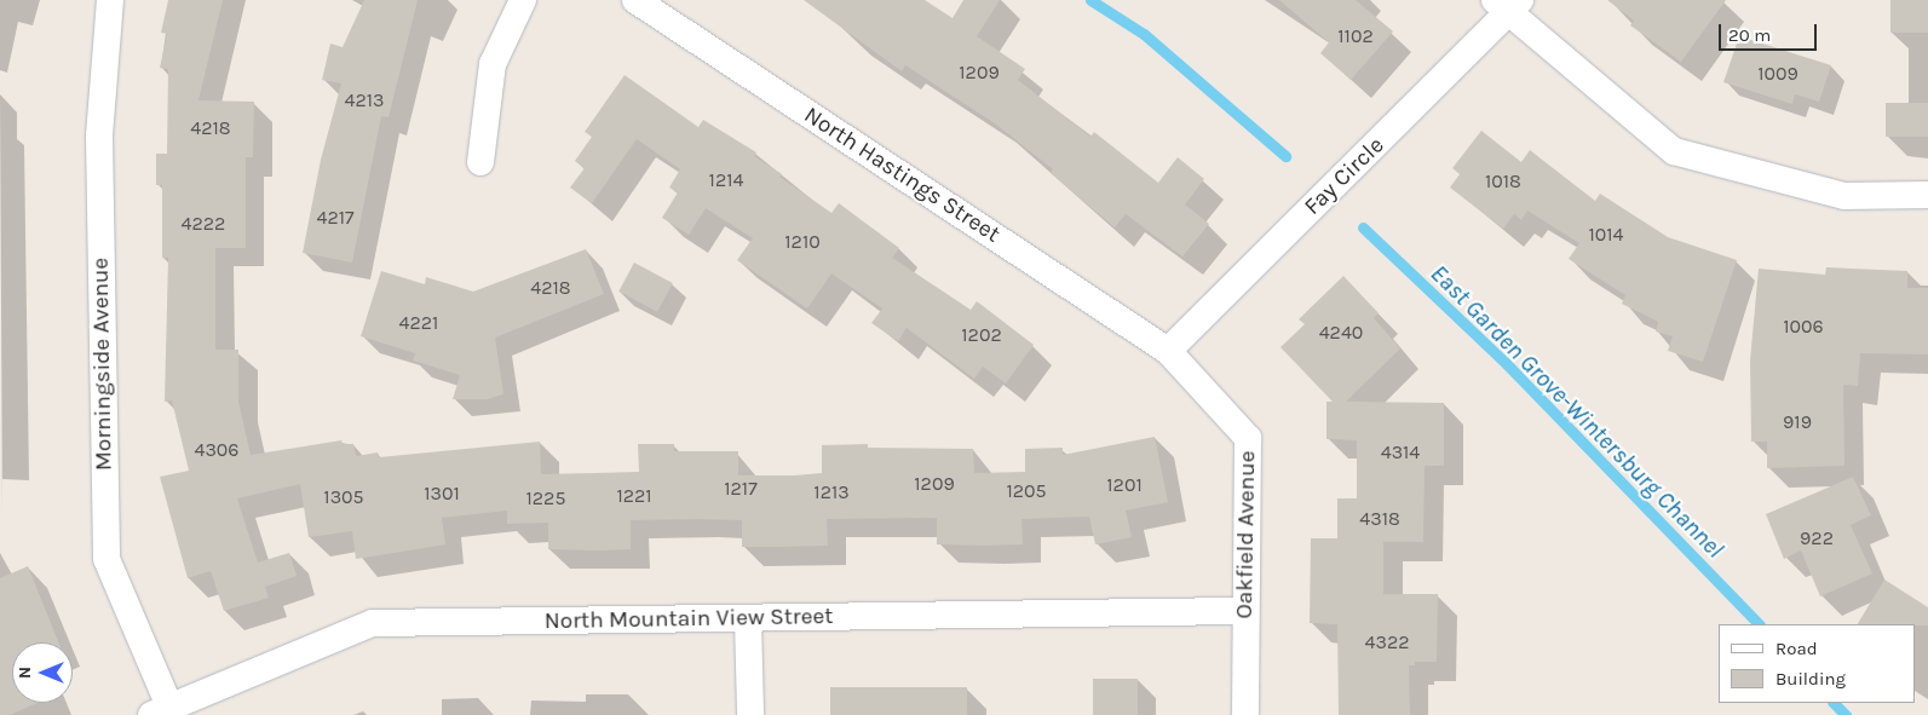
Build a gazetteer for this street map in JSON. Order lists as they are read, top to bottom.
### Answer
{
  "streets": {
    "street": [
      "North Hastings Street",
      "Fay Circle",
      "Morningside Avenue",
      "Oakfield Avenue",
      "North Mountain View Street"
    ]
  },
  "crossings": [
    ["North Hastings Street", "Fay Circle"],
    ["North Hastings Street", "Oakfield Avenue"],
    ["Fay Circle", "Oakfield Avenue"],
    ["Morningside Avenue", "North Mountain View Street"],
    ["Oakfield Avenue", "North Mountain View Street"]
  ],
  "water": ["East Garden Grove-Wintersburg Channel"],
  "house_numbers": [
    "1102",
    "1209",
    "1009",
    "4213",
    "4218",
    "1214",
    "1018",
    "4217",
    "4222",
    "1014",
    "1210",
    "4218",
    "4221",
    "1006",
    "4240",
    "1202",
    "919",
    "4306",
    "4314",
    "1209",
    "1201",
    "1217",
    "1205",
    "1213",
    "1301",
    "1221",
    "1305",
    "1225",
    "4318",
    "922",
    "4322"
  ],
  "legend": ["Road", "Building"],
  "scale_bar": "20 m",
  "north": "left"
}
